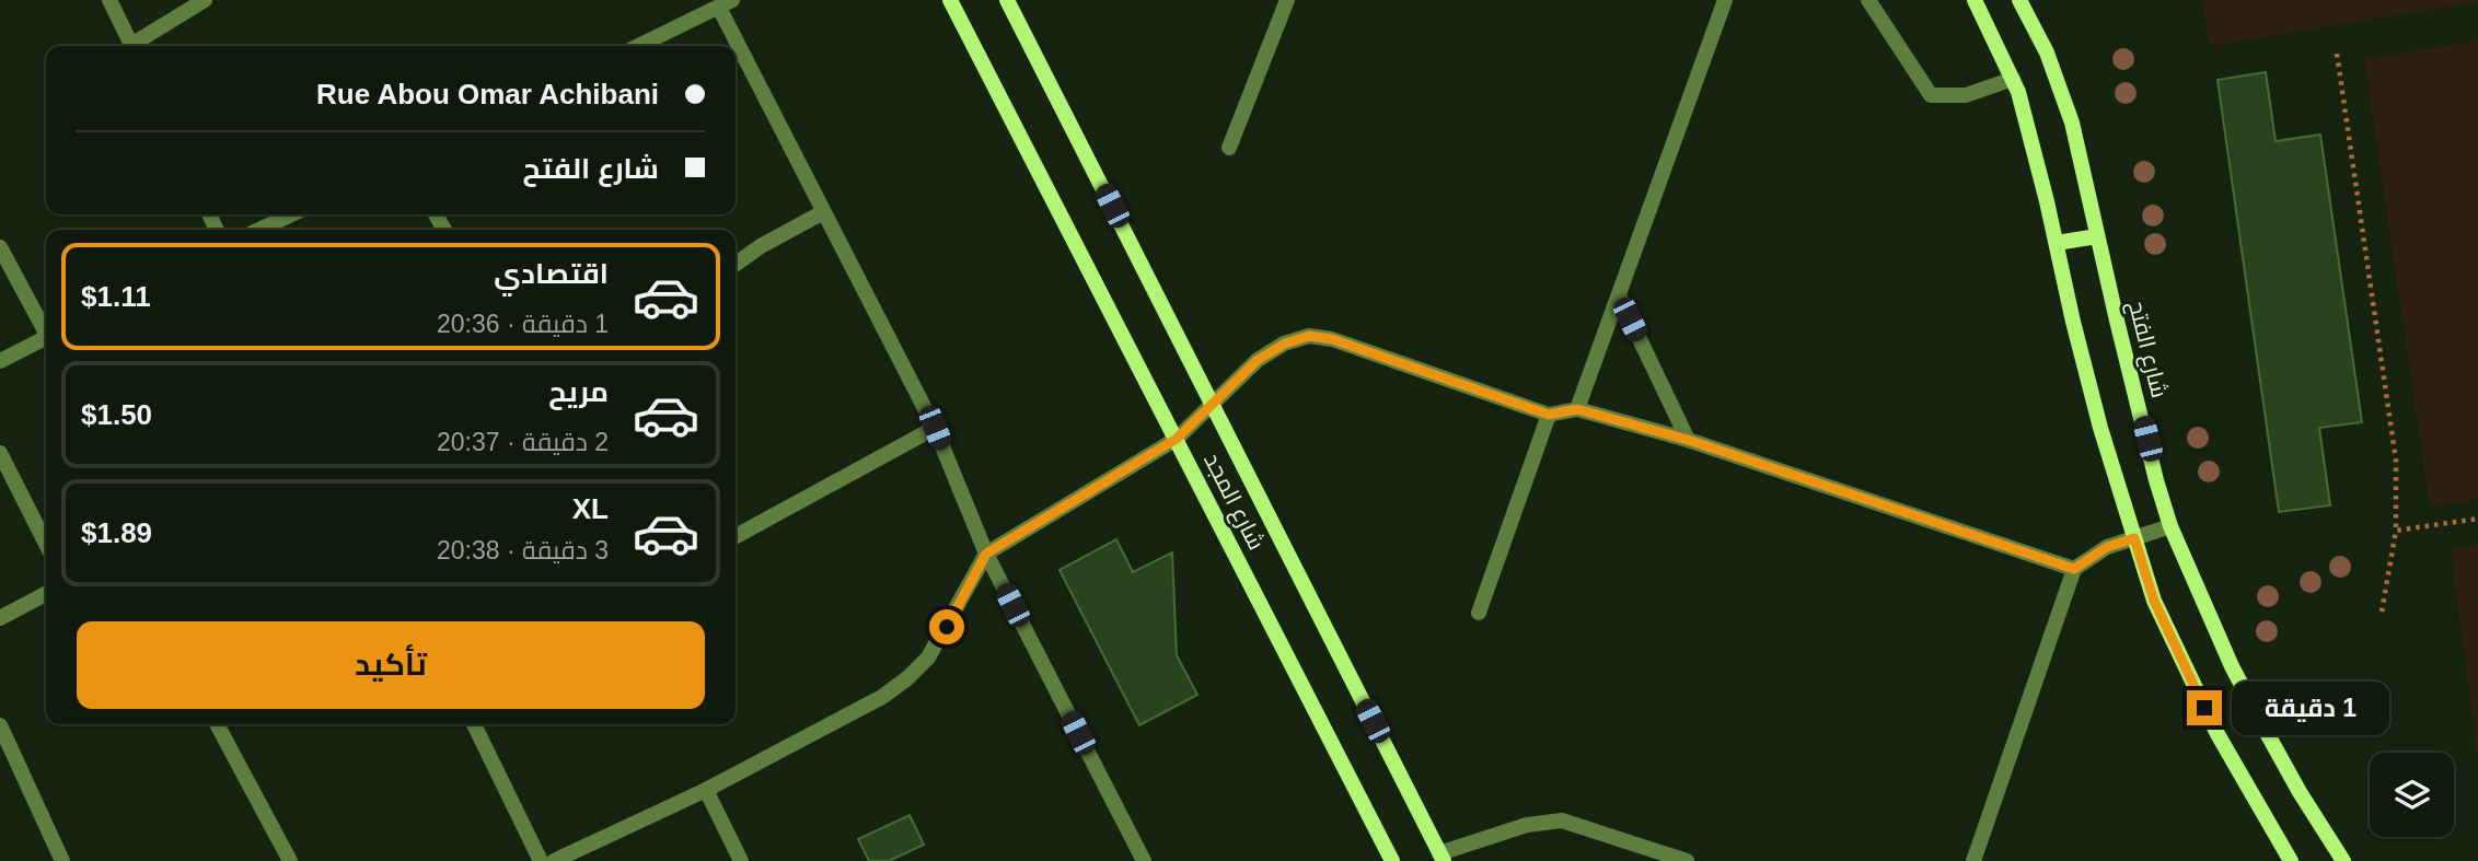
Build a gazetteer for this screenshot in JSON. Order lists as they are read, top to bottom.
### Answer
{
  "streets": {
    "main road": ["شارع الفتح", "شارع المجد"]
  },
  "page": {
    "banner": ["Rue Abou Omar Achibani", "شارع الفتح"],
    "list": [
      {
        "name": "اقتصادي",
        "note": "1 دقيقة · 20:36",
        "value": "$1.11"
      },
      {
        "name": "مريح",
        "note": "2 دقيقة · 20:37",
        "value": "$1.50"
      },
      {
        "name": "XL",
        "note": "3 دقيقة · 20:38",
        "value": "$1.89"
      }
    ],
    "buttons": "تأكيد",
    "bubble": "1 دقيقة"
  }
}
